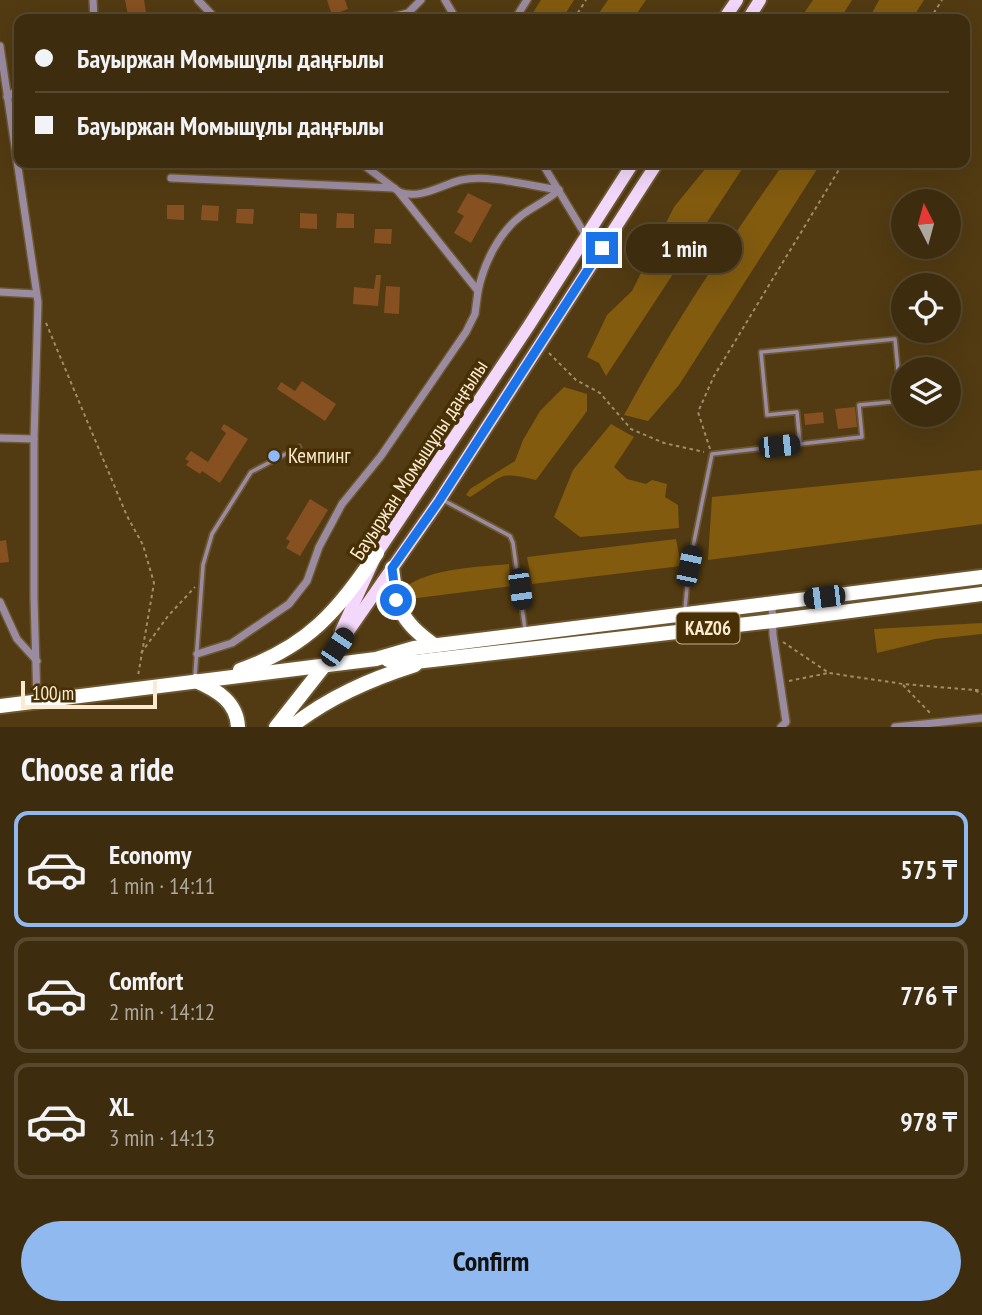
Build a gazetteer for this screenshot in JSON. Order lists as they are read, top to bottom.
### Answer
{
  "streets": {
    "highway": ["KАZ06"],
    "main road": ["Бауыржан Момышұлы даңғылы"]
  },
  "crossings": [
    ["Бауыржан Момышұлы даңғылы", "KАZ06"]
  ],
  "places": ["Кемпинг"],
  "scale_bar": "100 m",
  "north": "top",
  "page": {
    "banner": ["Бауыржан Момышұлы даңғылы", "Бауыржан Момышұлы даңғылы"],
    "bubble": "1 min",
    "scale": "100 m",
    "heading": "Choose a ride",
    "list": [
      {
        "name": "Economy",
        "note": "1 min · 14:11",
        "value": "575 ₸"
      },
      {
        "name": "Comfort",
        "note": "2 min · 14:12",
        "value": "776 ₸"
      },
      {
        "name": "XL",
        "note": "3 min · 14:13",
        "value": "978 ₸"
      }
    ],
    "buttons": "Confirm"
  }
}
